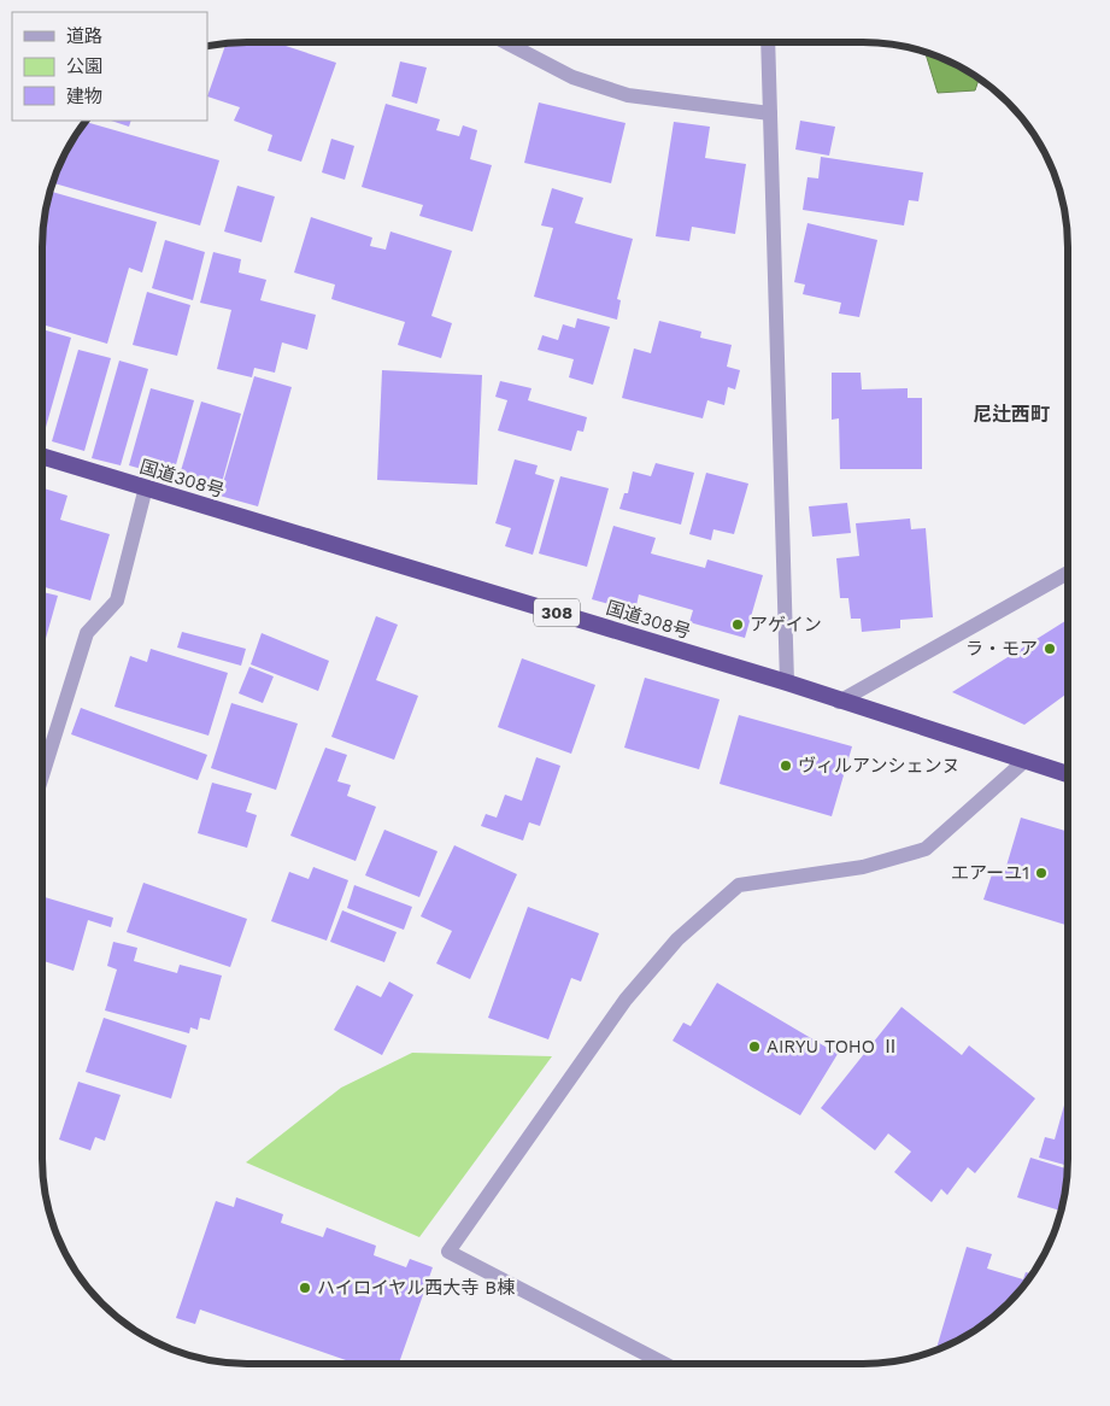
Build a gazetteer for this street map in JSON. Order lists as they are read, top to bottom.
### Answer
{
  "streets": {
    "highway": ["国道308号", "308"]
  },
  "districts": ["尼辻西町"],
  "places": [
    "アゲイン",
    "ラ・モア",
    "ヴィルアンシェンヌ",
    "エアーユ1",
    "AIRYU TOHO Ⅱ",
    "ハイロイヤル西大寺 B棟"
  ],
  "legend": ["道路", "公園", "建物"]
}
